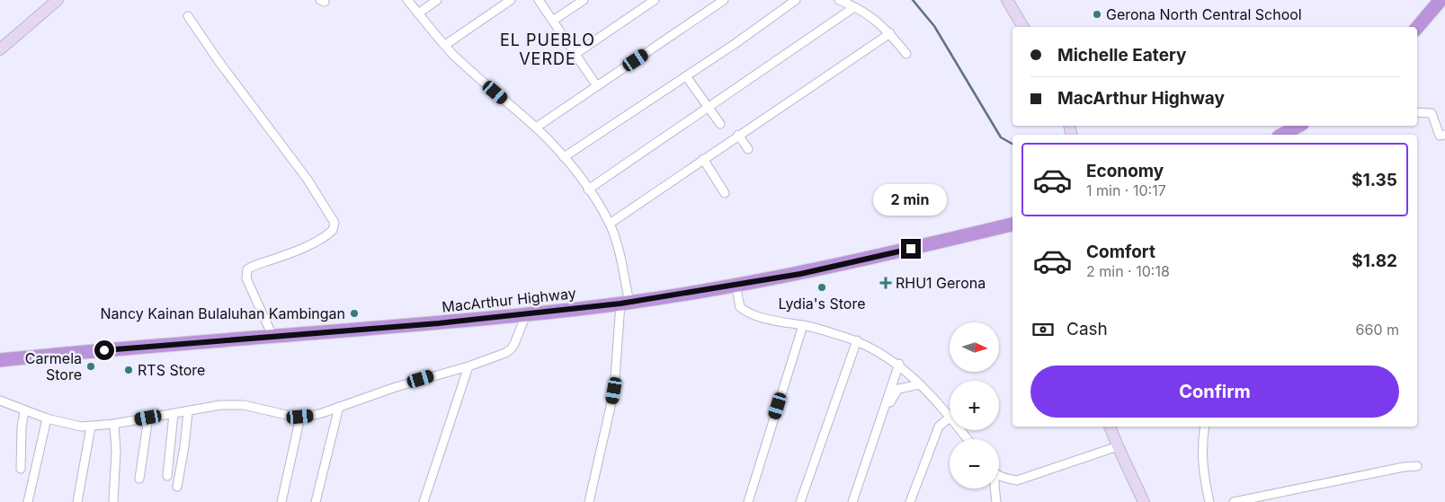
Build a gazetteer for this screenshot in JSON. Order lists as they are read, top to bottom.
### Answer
{
  "streets": {
    "highway": ["MacArthur Highway"]
  },
  "districts": ["EL PUEBLO VERDE"],
  "places": {
    "other": [
      "Gerona North Central School",
      "Lydia's Store",
      "Nancy Kainan Bulaluhan Kambingan",
      "Carmela Store",
      "RTS Store"
    ],
    "health": ["RHU1 Gerona"]
  },
  "north": "right",
  "page": {
    "banner": ["Michelle Eatery", "MacArthur Highway"],
    "list": [
      {
        "name": "Economy",
        "note": "1 min · 10:17",
        "value": "$1.35"
      },
      {
        "name": "Comfort",
        "note": "2 min · 10:18",
        "value": "$1.82"
      }
    ],
    "bubble": "2 min",
    "pay": ["Cash", "660 m"],
    "map_buttons": ["+", "−"],
    "buttons": "Confirm"
  }
}
